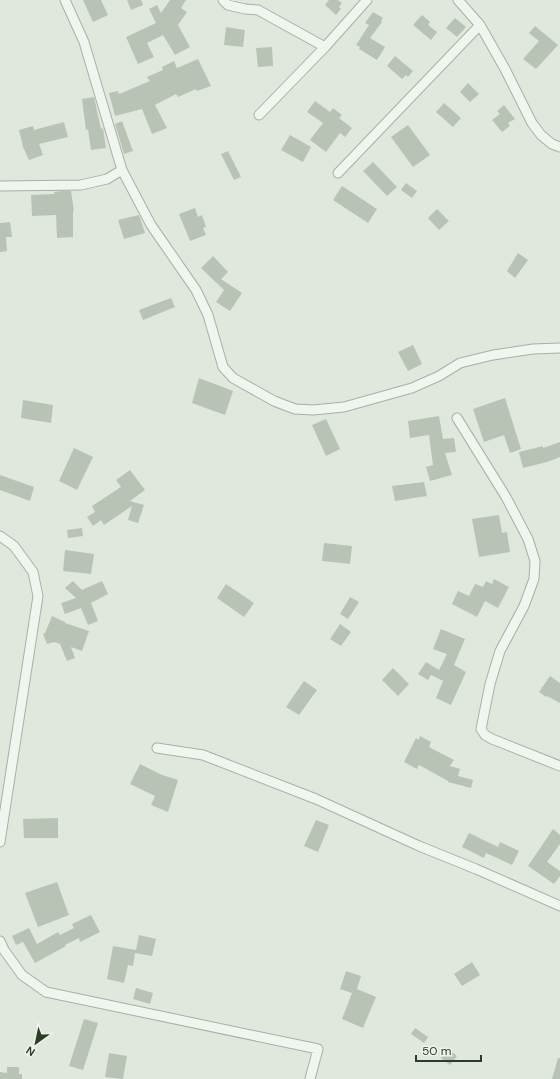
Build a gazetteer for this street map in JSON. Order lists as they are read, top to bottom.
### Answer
{
  "scale_bar": "50 m",
  "north": "bottom left"
}
